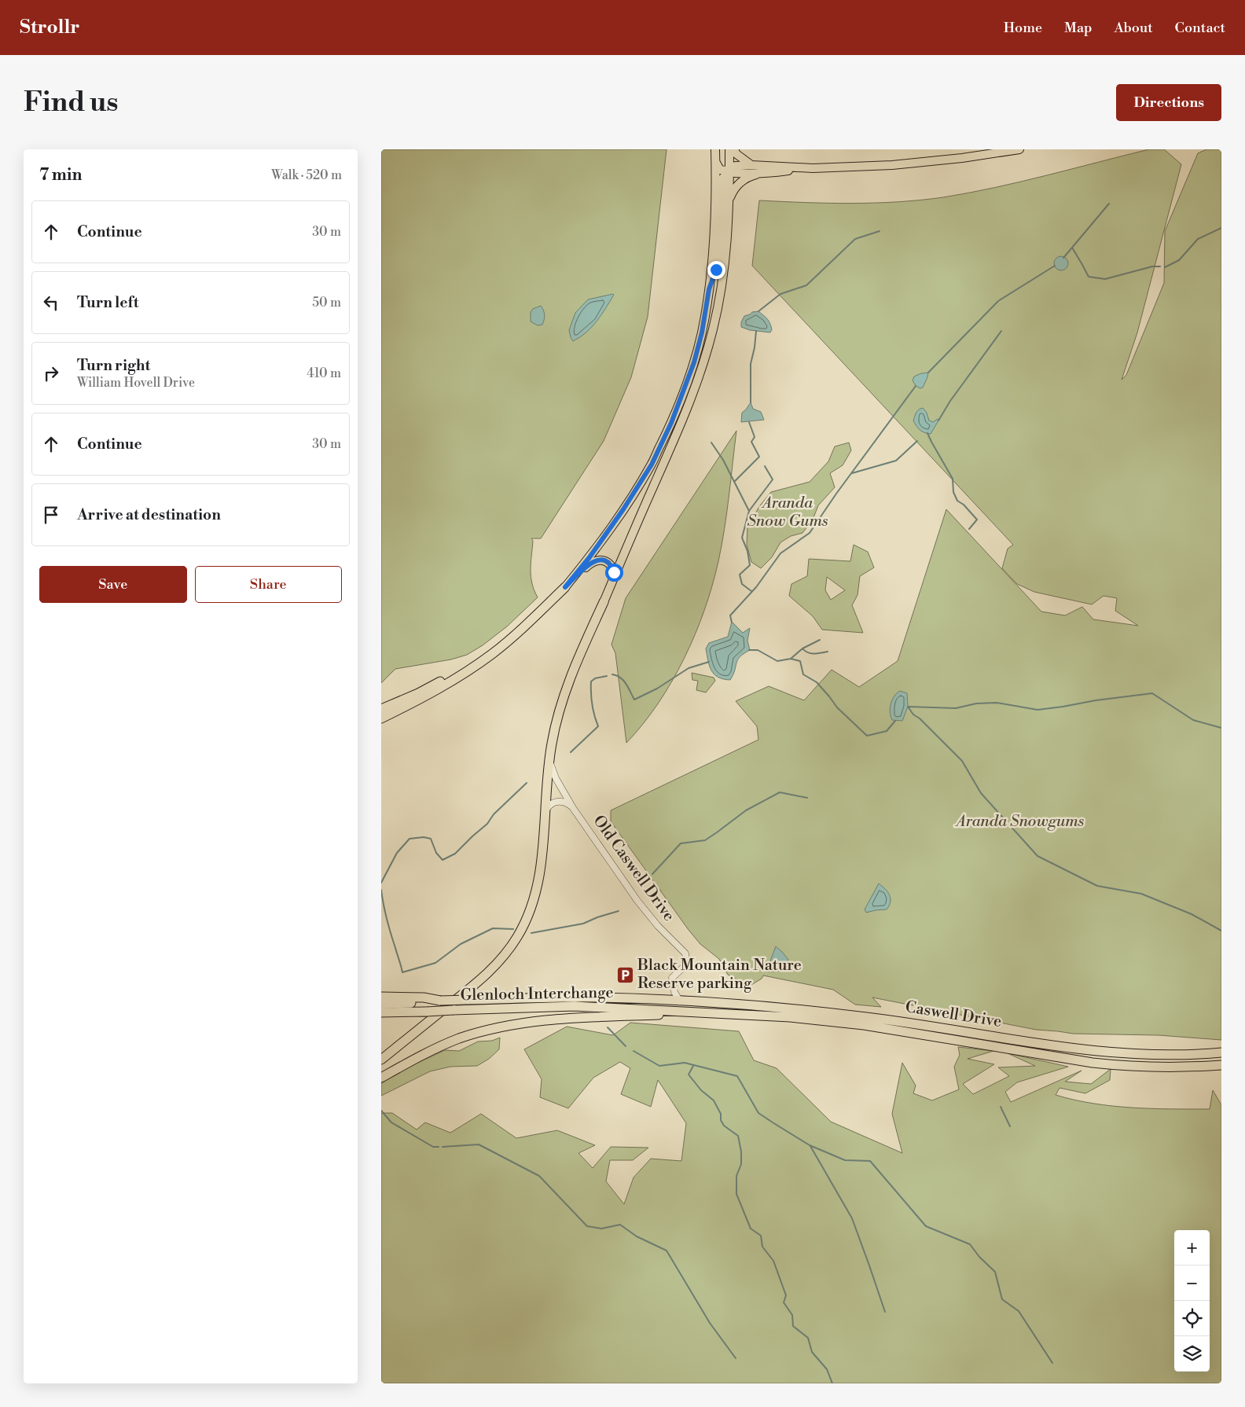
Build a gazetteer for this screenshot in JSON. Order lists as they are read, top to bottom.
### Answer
{
  "streets": {
    "highway": ["Glenloch Interchange", "Caswell Drive"],
    "street": ["Old Caswell Drive"]
  },
  "crossings": [
    ["Old Caswell Drive", "Glenloch Interchange"],
    ["Old Caswell Drive", "Caswell Drive"],
    ["Glenloch Interchange", "Caswell Drive"]
  ],
  "parks": ["Aranda Snow Gums", "Aranda Snowgums"],
  "places": {
    "parking": ["Black Mountain Nature Reserve parking"]
  },
  "page": {
    "header": "Strollr",
    "nav": [
      "Home",
      "Map",
      "About",
      "Contact"
    ],
    "buttons": [
      "Directions",
      ["Save", "Share"]
    ],
    "title": "Find us",
    "heading": ["7 min", "Walk · 520 m"],
    "list": [
      ["Continue", "30 m"],
      ["Turn left", "50 m"],
      ["Turn right", "William Hovell Drive", "410 m"],
      ["Continue", "30 m"],
      "Arrive at destination"
    ],
    "map_buttons": ["+", "−"]
  }
}
